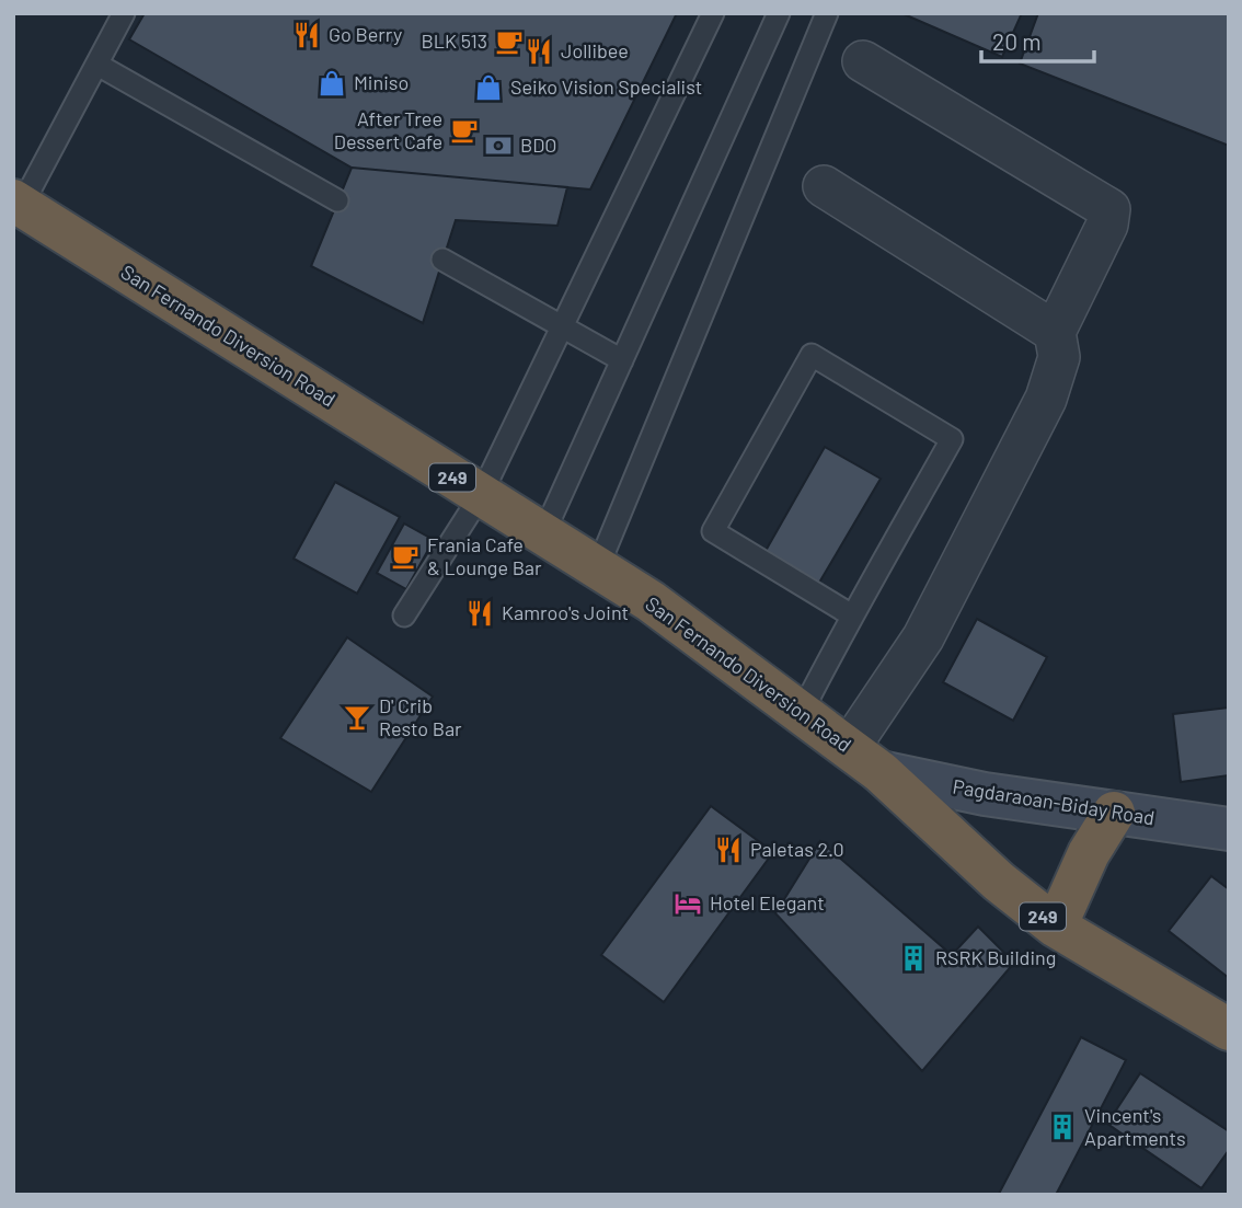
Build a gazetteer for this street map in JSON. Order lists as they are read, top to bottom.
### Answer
{
  "streets": {
    "highway": ["San Fernando Diversion Road", "249"],
    "main road": ["Pagdaraoan-Biday Road"]
  },
  "crossings": [
    ["San Fernando Diversion Road", "Pagdaraoan-Biday Road"]
  ],
  "places": {
    "restaurant": [
      "Go Berry",
      "Jollibee",
      "Kamroo's Joint",
      "Paletas 2.0"
    ],
    "cafe": ["BLK 513", "After Tree Dessert Cafe", "Frania Cafe & Lounge Bar"],
    "shop": ["Miniso", "Seiko Vision Specialist"],
    "bank": ["BDO"],
    "bar": ["D' Crib Resto Bar"],
    "hotel": ["Hotel Elegant"],
    "building": ["RSRK Building", "Vincent's Apartments"]
  },
  "scale_bar": "20 m"
}
